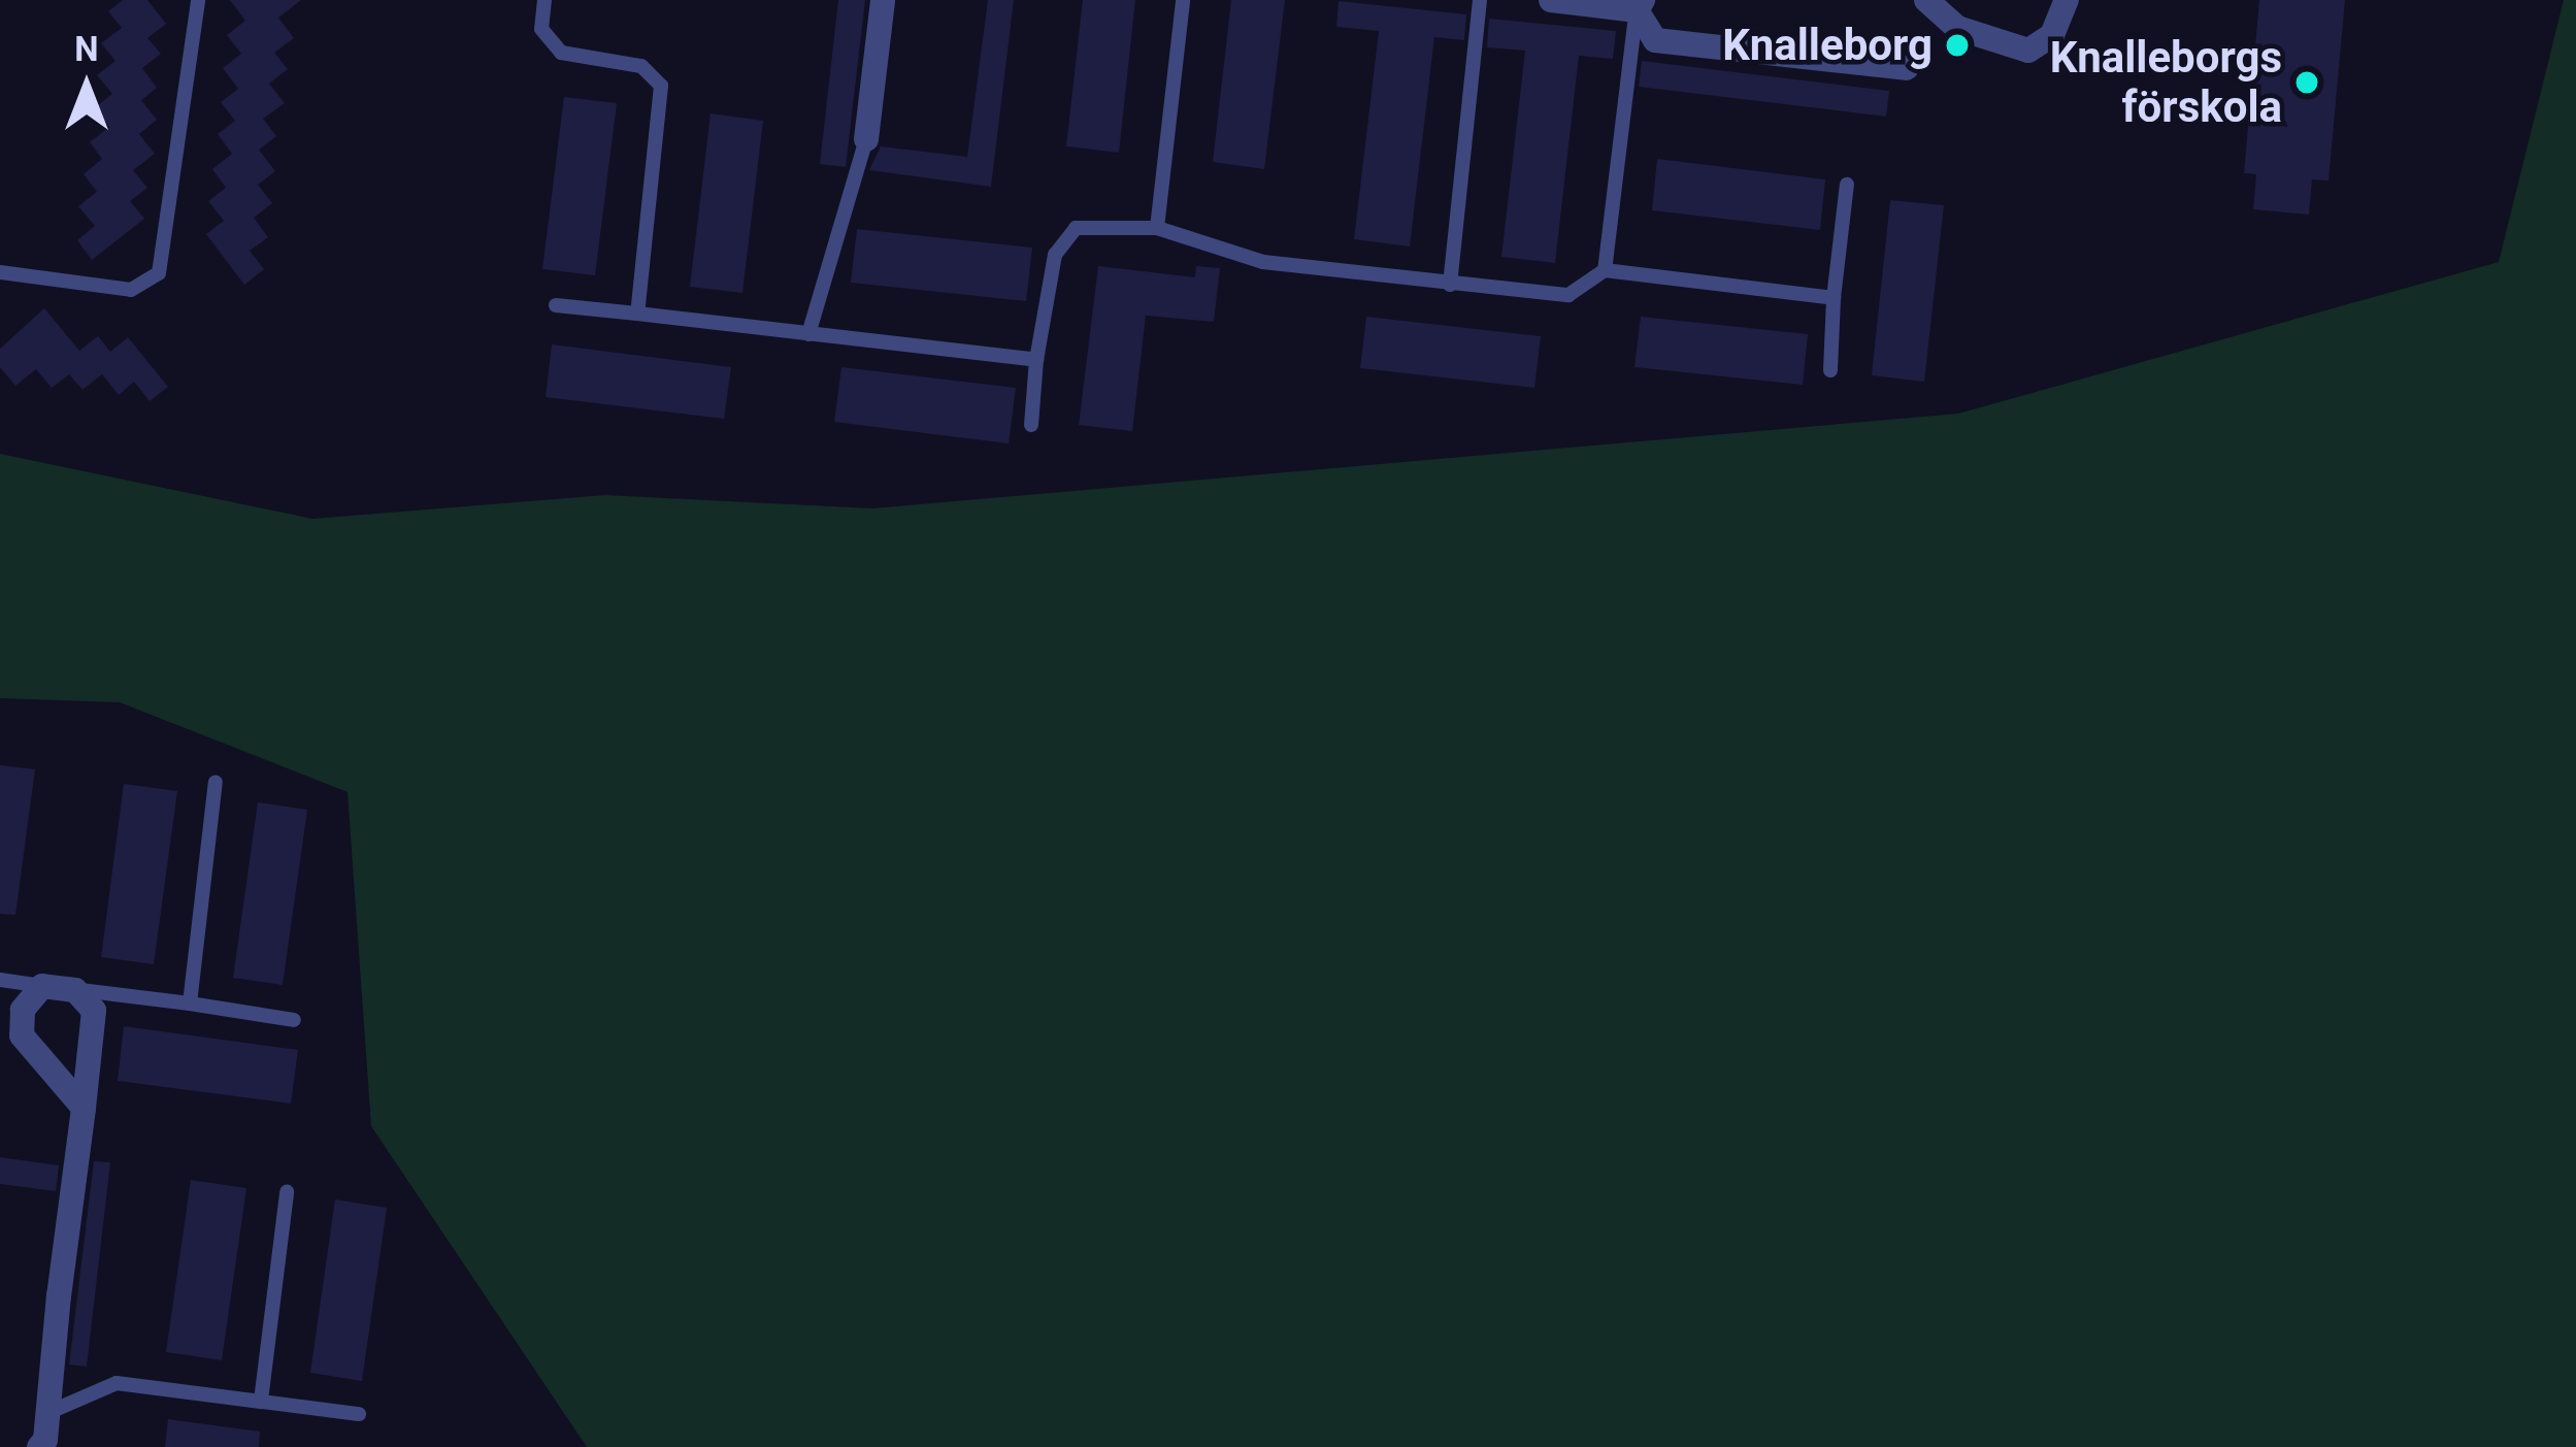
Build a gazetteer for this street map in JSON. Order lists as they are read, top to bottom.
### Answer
{
  "places": ["Knalleborg", "Knalleborgs förskola"],
  "north": "top"
}
